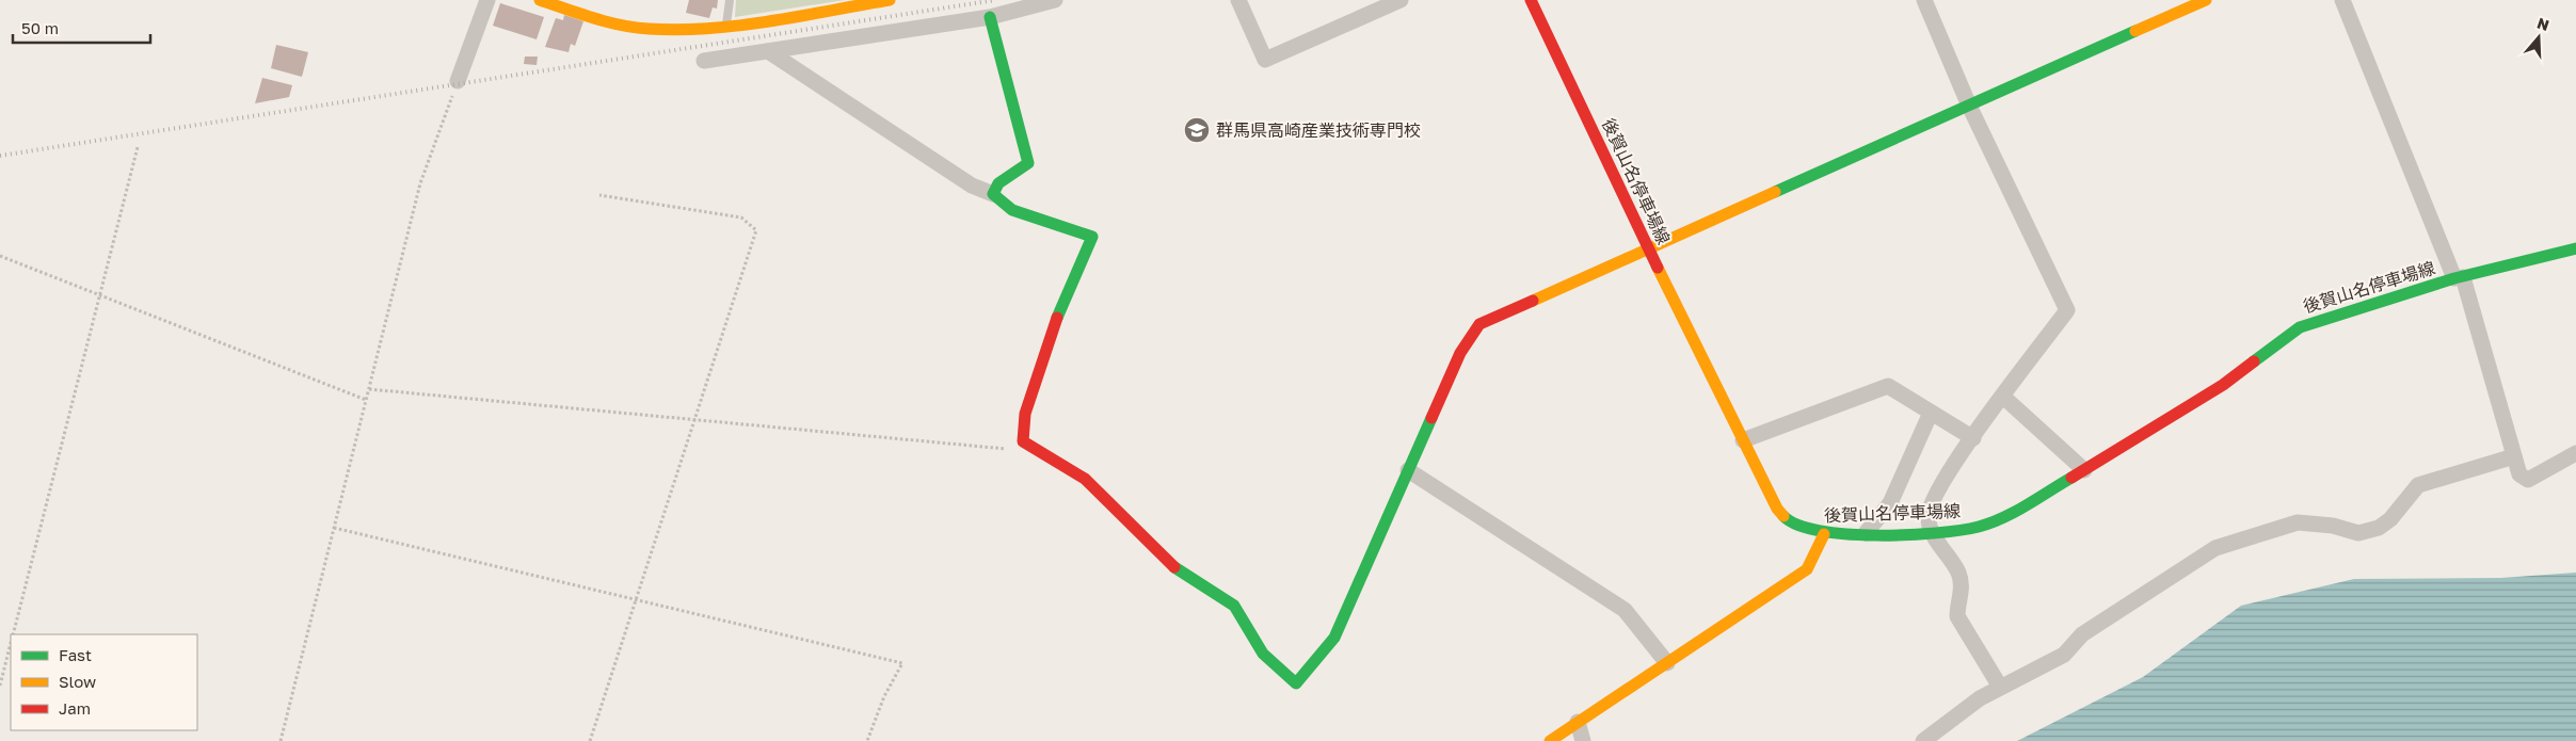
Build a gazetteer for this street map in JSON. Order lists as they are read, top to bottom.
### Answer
{
  "streets": {
    "street": ["後賀山名停車場線"]
  },
  "places": {
    "school or university": ["群馬県高崎産業技術専門校"]
  },
  "legend": ["Fast", "Slow", "Jam"],
  "scale_bar": "50 m",
  "north": "top"
}
